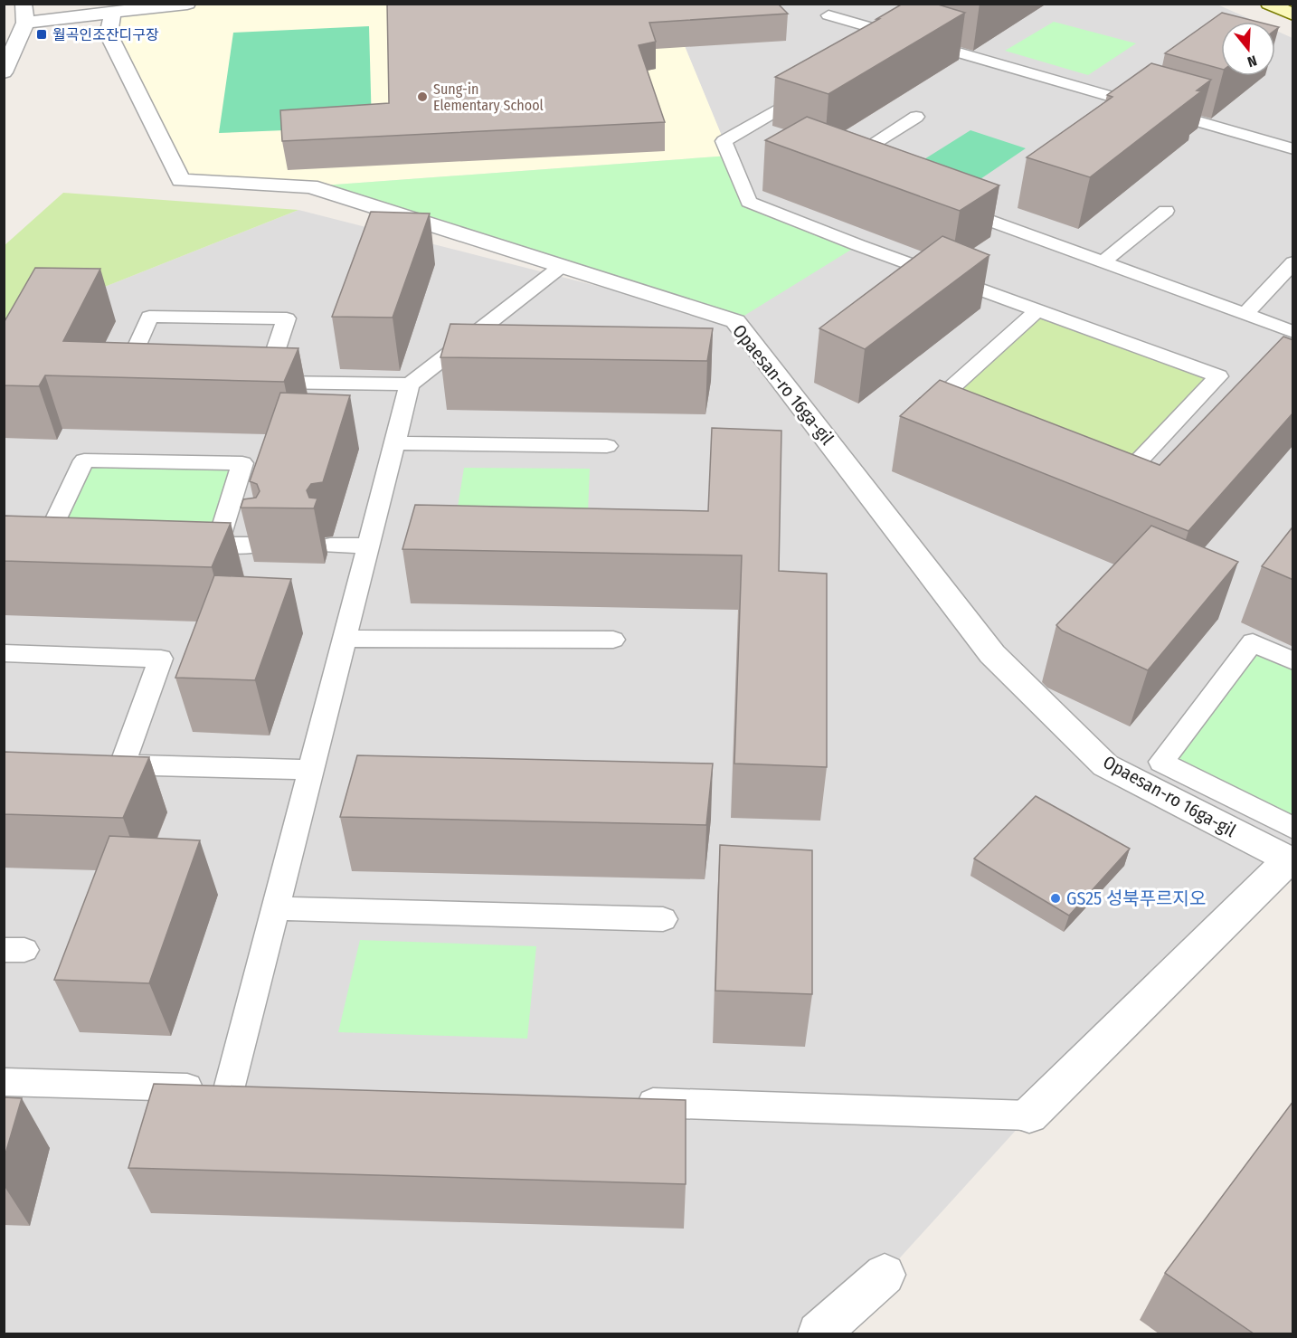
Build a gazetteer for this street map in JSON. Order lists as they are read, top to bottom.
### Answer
{
  "streets": {
    "street": ["Opaesan-ro 16ga-gil"]
  },
  "places": {
    "transit": ["월곡인조잔디구장"],
    "other": ["Sung-in Elementary School", "GS25 성북푸르지오"]
  },
  "north": "bottom"
}
